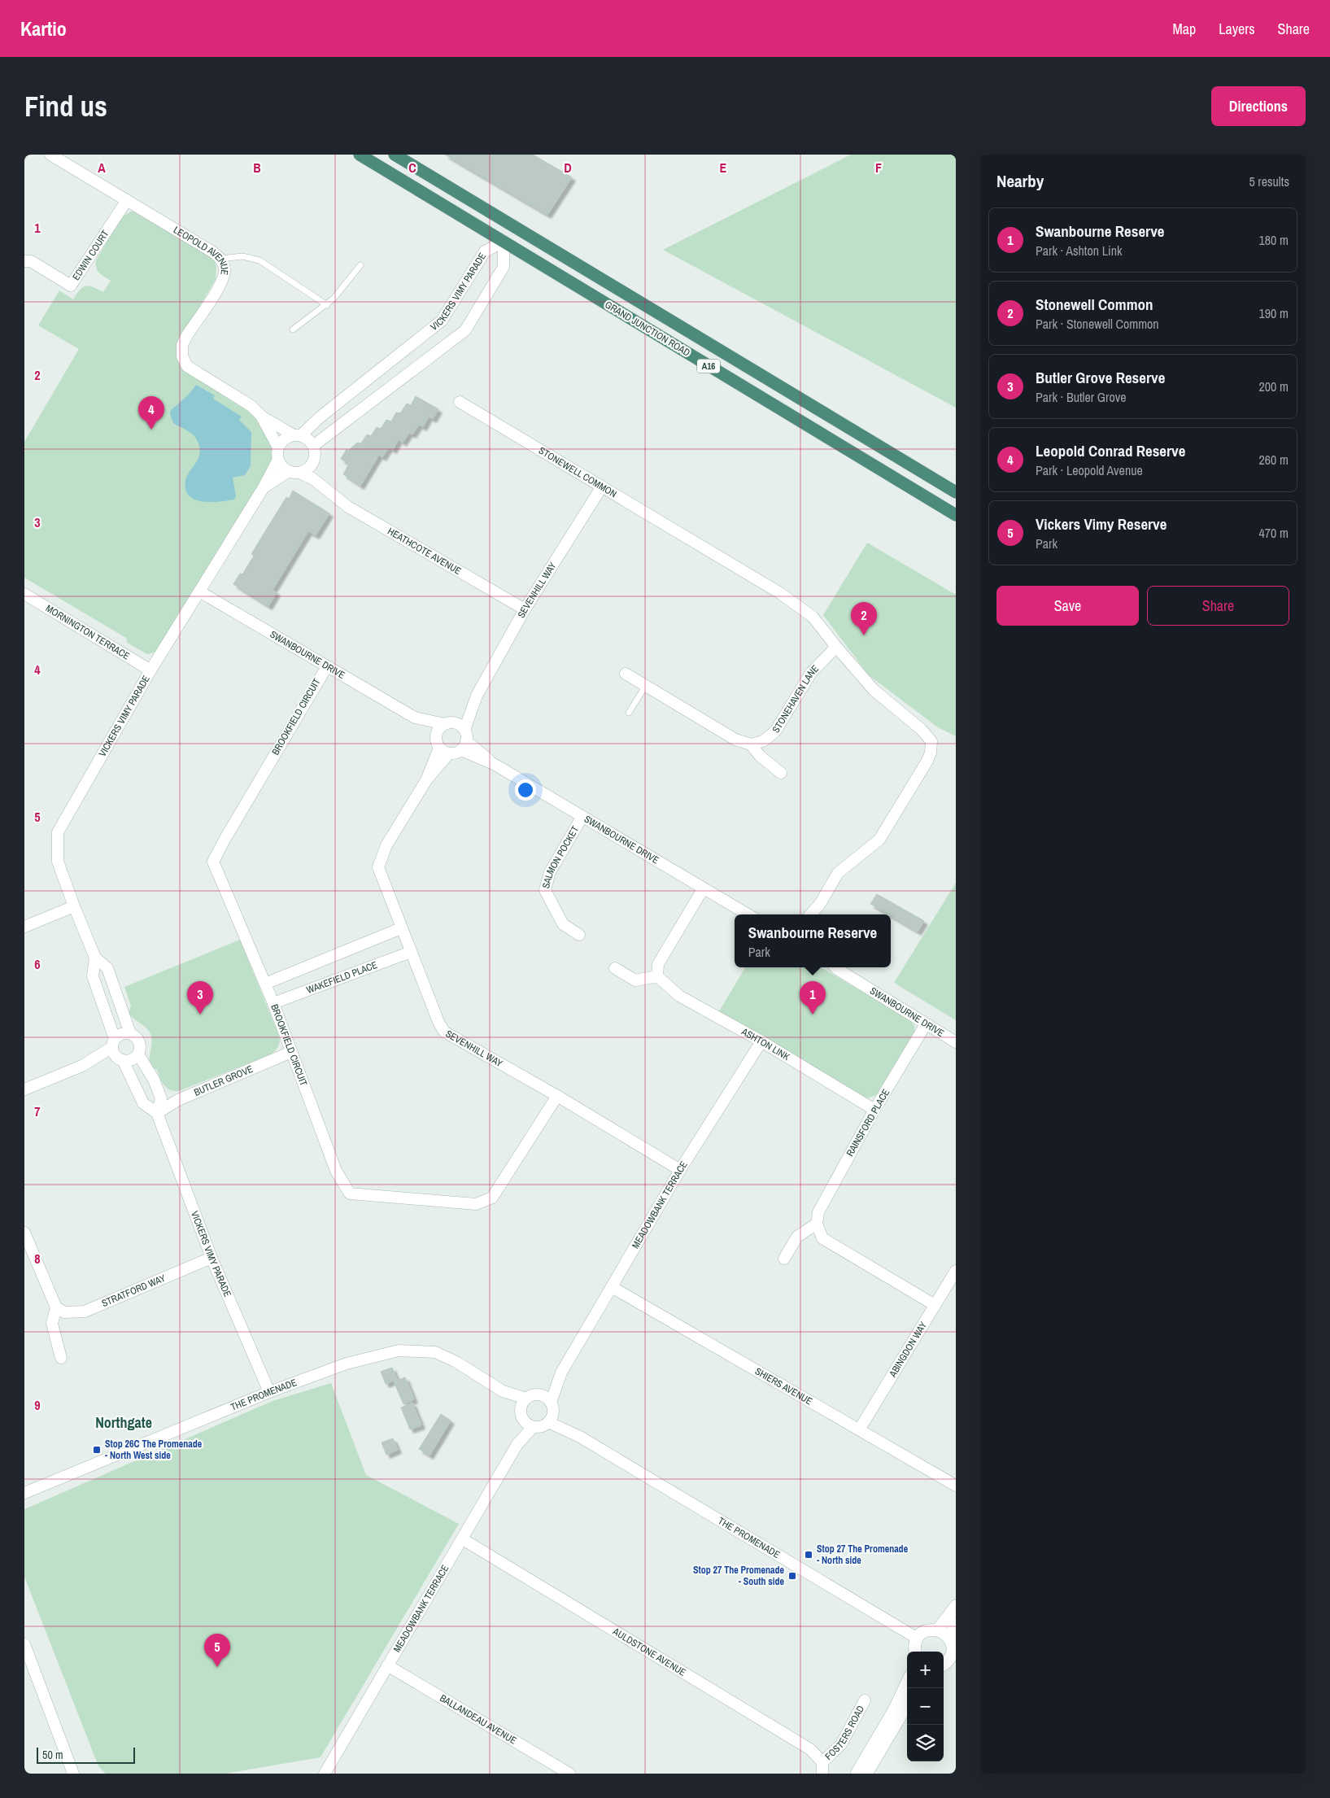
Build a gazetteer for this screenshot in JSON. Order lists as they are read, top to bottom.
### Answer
{
  "streets": {
    "highway": ["GRAND JUNCTION ROAD", "A16"],
    "street": [
      "LEOPOLD AVENUE",
      "EDWIN COURT",
      "VICKERS VIMY PARADE",
      "STONEWELL COMMON",
      "HEATHCOTE AVENUE",
      "SEVENHILL WAY",
      "MORNINGTON TERRACE",
      "SWANBOURNE DRIVE",
      "STONEHAVEN LANE",
      "BROOKFIELD CIRCUIT",
      "SALMON POCKET",
      "WAKEFIELD PLACE",
      "ASHTON LINK",
      "BUTLER GROVE",
      "RAINSFORD PLACE",
      "MEADOWBANK TERRACE",
      "STRATFORD WAY",
      "ABINGDON WAY",
      "SHIERS AVENUE",
      "THE PROMENADE",
      "AULDSTONE AVENUE",
      "BALLANDEAU AVENUE",
      "FOSTERS ROAD"
    ]
  },
  "crossings": [
    ["LEOPOLD AVENUE", "EDWIN COURT"],
    ["LEOPOLD AVENUE", "VICKERS VIMY PARADE"],
    ["LEOPOLD AVENUE", "HEATHCOTE AVENUE"],
    ["VICKERS VIMY PARADE", "GRAND JUNCTION ROAD"],
    ["VICKERS VIMY PARADE", "HEATHCOTE AVENUE"],
    ["VICKERS VIMY PARADE", "MORNINGTON TERRACE"],
    ["VICKERS VIMY PARADE", "SWANBOURNE DRIVE"],
    ["VICKERS VIMY PARADE", "BUTLER GROVE"],
    ["VICKERS VIMY PARADE", "STRATFORD WAY"],
    ["VICKERS VIMY PARADE", "THE PROMENADE"],
    ["STONEWELL COMMON", "SEVENHILL WAY"],
    ["STONEWELL COMMON", "STONEHAVEN LANE"],
    ["HEATHCOTE AVENUE", "SEVENHILL WAY"],
    ["SEVENHILL WAY", "SWANBOURNE DRIVE"],
    ["SEVENHILL WAY", "BROOKFIELD CIRCUIT"],
    ["SEVENHILL WAY", "WAKEFIELD PLACE"],
    ["SEVENHILL WAY", "MEADOWBANK TERRACE"],
    ["SWANBOURNE DRIVE", "BROOKFIELD CIRCUIT"],
    ["SWANBOURNE DRIVE", "SALMON POCKET"],
    ["SWANBOURNE DRIVE", "RAINSFORD PLACE"],
    ["BROOKFIELD CIRCUIT", "WAKEFIELD PLACE"],
    ["BROOKFIELD CIRCUIT", "BUTLER GROVE"],
    ["ASHTON LINK", "RAINSFORD PLACE"],
    ["ASHTON LINK", "MEADOWBANK TERRACE"],
    ["MEADOWBANK TERRACE", "SHIERS AVENUE"],
    ["MEADOWBANK TERRACE", "THE PROMENADE"],
    ["MEADOWBANK TERRACE", "AULDSTONE AVENUE"],
    ["MEADOWBANK TERRACE", "BALLANDEAU AVENUE"],
    ["ABINGDON WAY", "SHIERS AVENUE"],
    ["AULDSTONE AVENUE", "FOSTERS ROAD"]
  ],
  "districts": ["Northgate"],
  "places": {
    "transit": ["Stop 26C The Promenade - North West side", "Stop 27 The Promenade - North side", "Stop 27 The Promenade - South side"]
  },
  "scale_bar": "50 m",
  "page": {
    "header": "Kartio",
    "nav": ["Map", "Layers", "Share"],
    "buttons": [
      "Directions",
      ["Save", "Share"]
    ],
    "title": "Find us",
    "heading": ["Nearby", "5 results"],
    "list": [
      {
        "mark": "1",
        "name": "Swanbourne Reserve",
        "note": "Park · Ashton Link",
        "value": "180 m"
      },
      {
        "mark": "2",
        "name": "Stonewell Common",
        "note": "Park · Stonewell Common",
        "value": "190 m"
      },
      {
        "mark": "3",
        "name": "Butler Grove Reserve",
        "note": "Park · Butler Grove",
        "value": "200 m"
      },
      {
        "mark": "4",
        "name": "Leopold Conrad Reserve",
        "note": "Park · Leopold Avenue",
        "value": "260 m"
      },
      {
        "mark": "5",
        "name": "Vickers Vimy Reserve",
        "note": "Park",
        "value": "470 m"
      }
    ],
    "pins": [
      "4",
      "2",
      "1",
      "3",
      "5"
    ],
    "popup": ["Swanbourne Reserve", "Park"],
    "map_buttons": ["+", "−"],
    "scale": "50 m"
  },
  "grid": {
    "columns": [
      "A",
      "B",
      "C",
      "D",
      "E",
      "F"
    ],
    "rows": [
      "1",
      "2",
      "3",
      "4",
      "5",
      "6",
      "7",
      "8",
      "9"
    ]
  }
}
